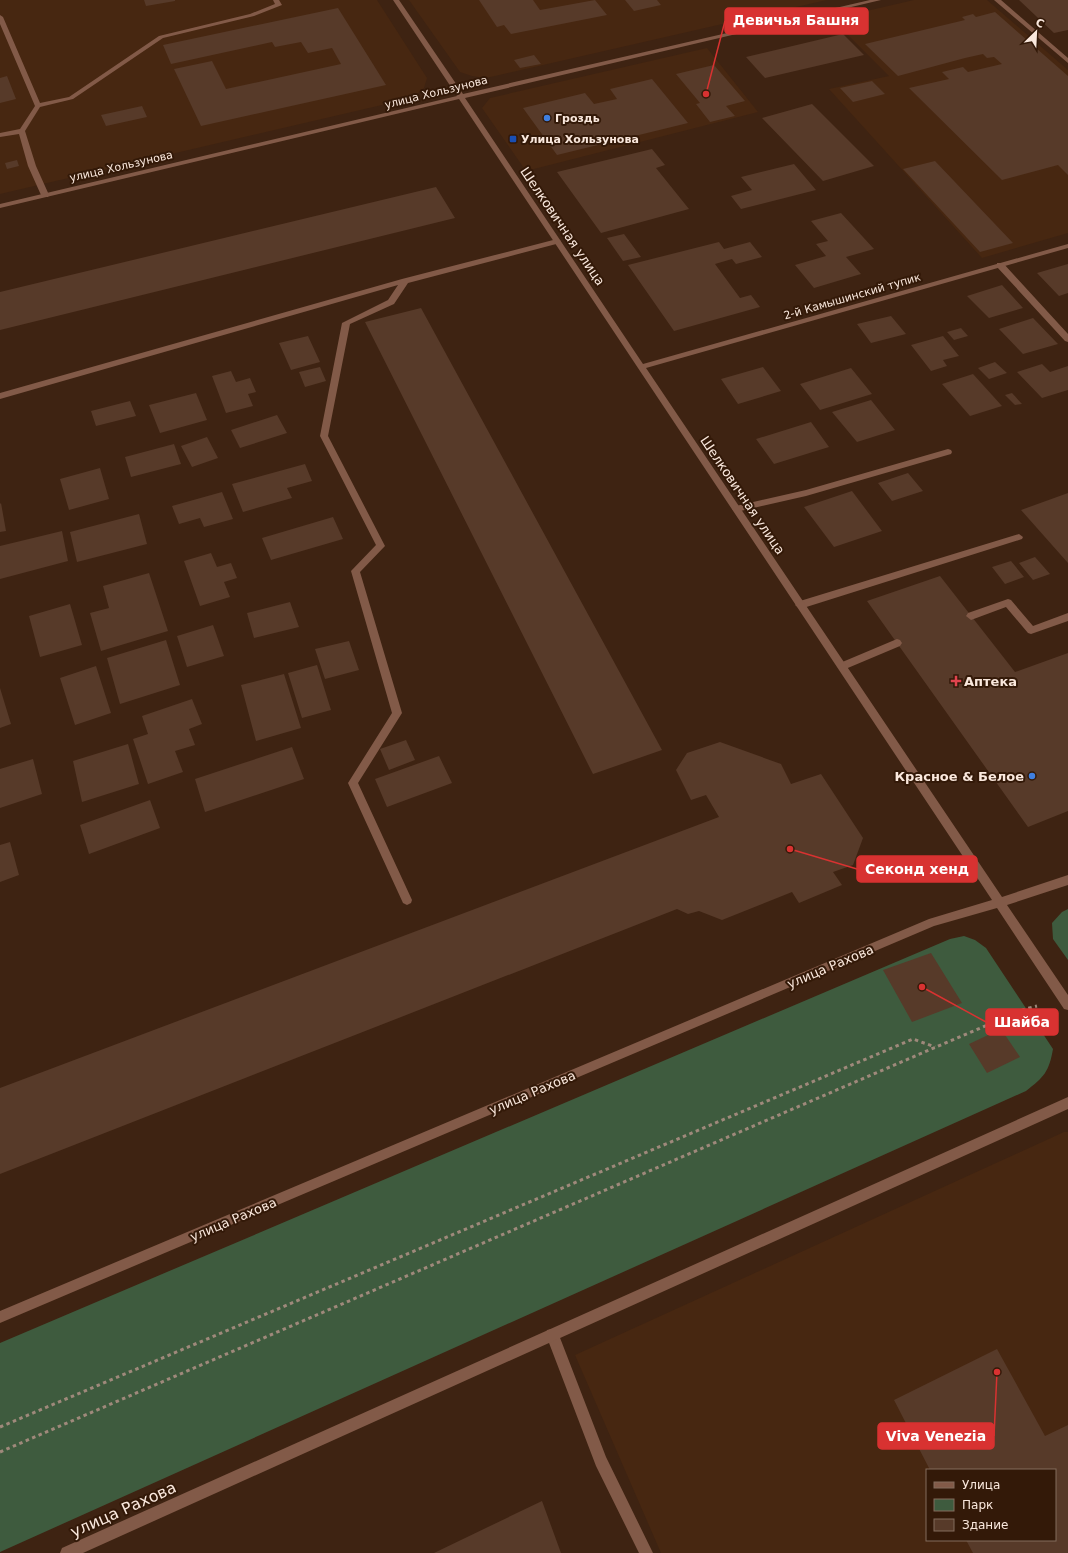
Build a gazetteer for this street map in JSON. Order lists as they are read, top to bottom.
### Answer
{
  "streets": {
    "street": [
      "улица Хользунова",
      "Шелковичная улица",
      "2-й Камышинский тупик",
      "улица Рахова"
    ]
  },
  "crossings": [
    ["улица Хользунова", "Шелковичная улица"],
    ["Шелковичная улица", "2-й Камышинский тупик"],
    ["Шелковичная улица", "улица Рахова"]
  ],
  "places": {
    "other": [
      "Девичья Башня",
      "Гроздь",
      "Красное & Белое",
      "Секонд хенд",
      "Шайба",
      "Viva Venezia"
    ],
    "transit": ["Улица Хользунова"],
    "health": ["Аптека"]
  },
  "legend": ["Улица", "Парк", "Здание"],
  "north": "top right"
}
